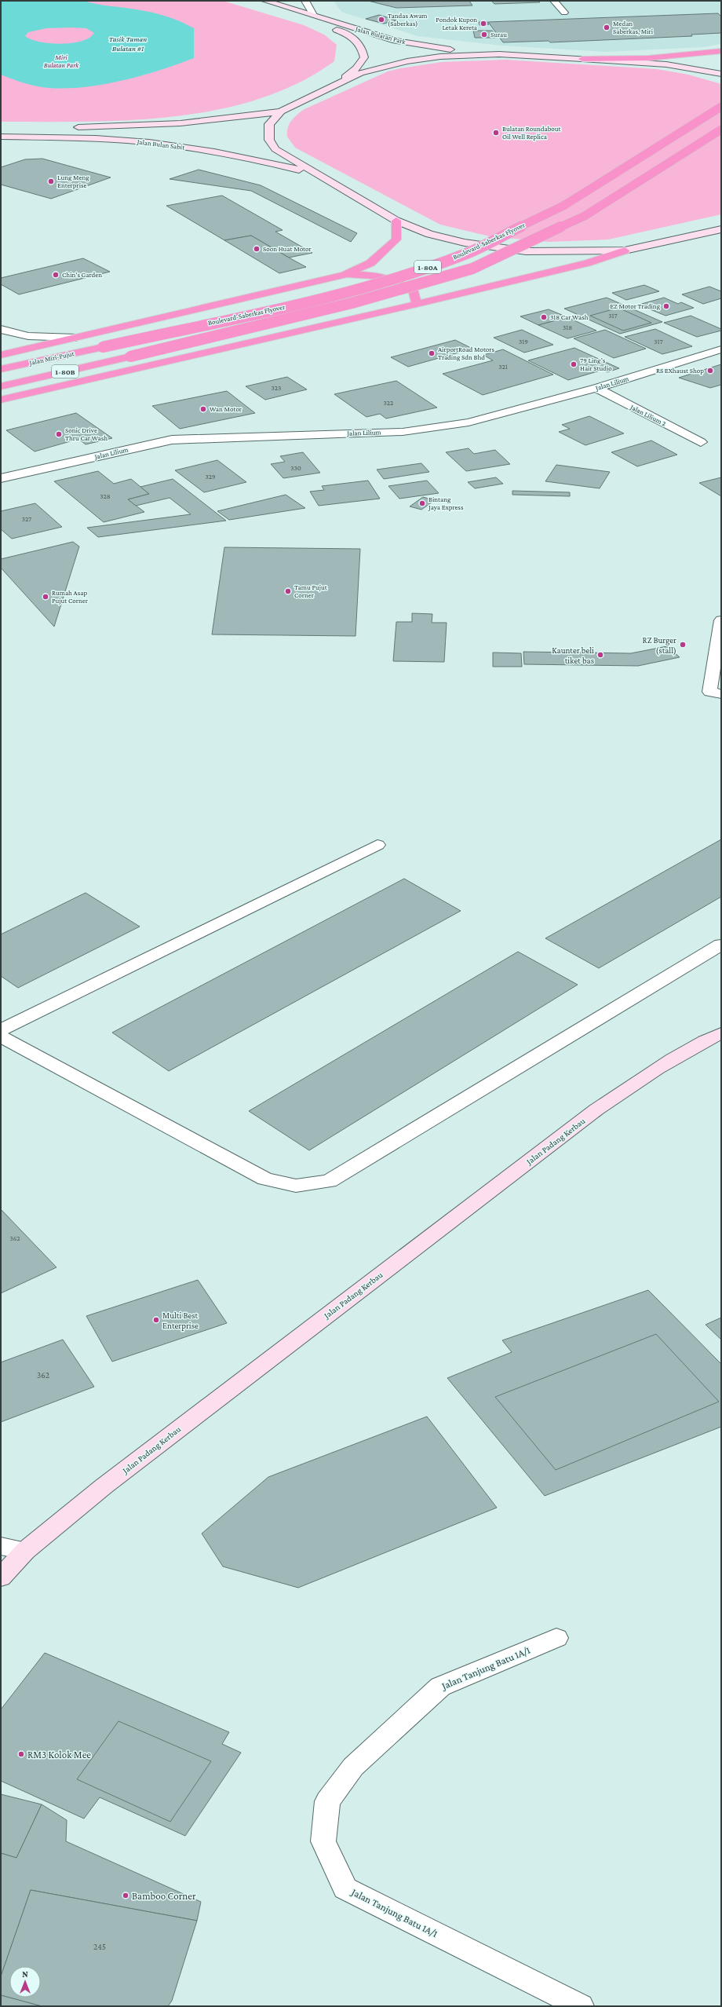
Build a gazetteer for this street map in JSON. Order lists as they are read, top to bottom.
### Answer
{
  "streets": {
    "highway": [
      "Boulevard-Saberkas Flyover",
      "1-80A",
      "Jalan Miri-Pujut",
      "1-80B"
    ],
    "street": [
      "Jalan Bulatan Park",
      "Jalan Bulan Sabit",
      "Jalan Lilium",
      "Jalan Lilium 2",
      "Jalan Padang Kerbau",
      "Jalan Tanjung Batu 1A/1"
    ]
  },
  "crossings": [
    ["Boulevard-Saberkas Flyover", "Jalan Miri-Pujut"],
    ["Jalan Lilium", "Jalan Lilium 2"]
  ],
  "water": ["Tasik Taman Bulatan #1"],
  "parks": ["Miri Bulatan Park"],
  "places": [
    "Tandas Awam (Saberkas)",
    "Pondok Kupon Letak Kereta",
    "Medan Saberkas, Miri",
    "Surau",
    "Bulatan Roundabout Oil Well Replica",
    "Lung Meng Enterprise",
    "Soon Huat Motor",
    "Chin's Garden",
    "EZ Motor Trading",
    "318 Car Wash",
    "AirportRoad Motors Trading Sdn Bhd",
    "79 Ling’s Hair Studio",
    "RS EXhaust Shop",
    "Wan Motor",
    "Sonic Drive Thru Car Wash",
    "Bintang Jaya Express",
    "Tamu Pujut Corner",
    "Rumah Asap Pujut Corner",
    "RZ Burger (stall)",
    "Kaunter beli tiket bas",
    "Multi Best Enterprise",
    "RM3 Kolok Mee",
    "Bamboo Corner"
  ],
  "house_numbers": [
    "317",
    "318",
    "319",
    "317",
    "321",
    "323",
    "322",
    "330",
    "329",
    "328",
    "327",
    "362",
    "362",
    "245"
  ],
  "north": "top"
}
